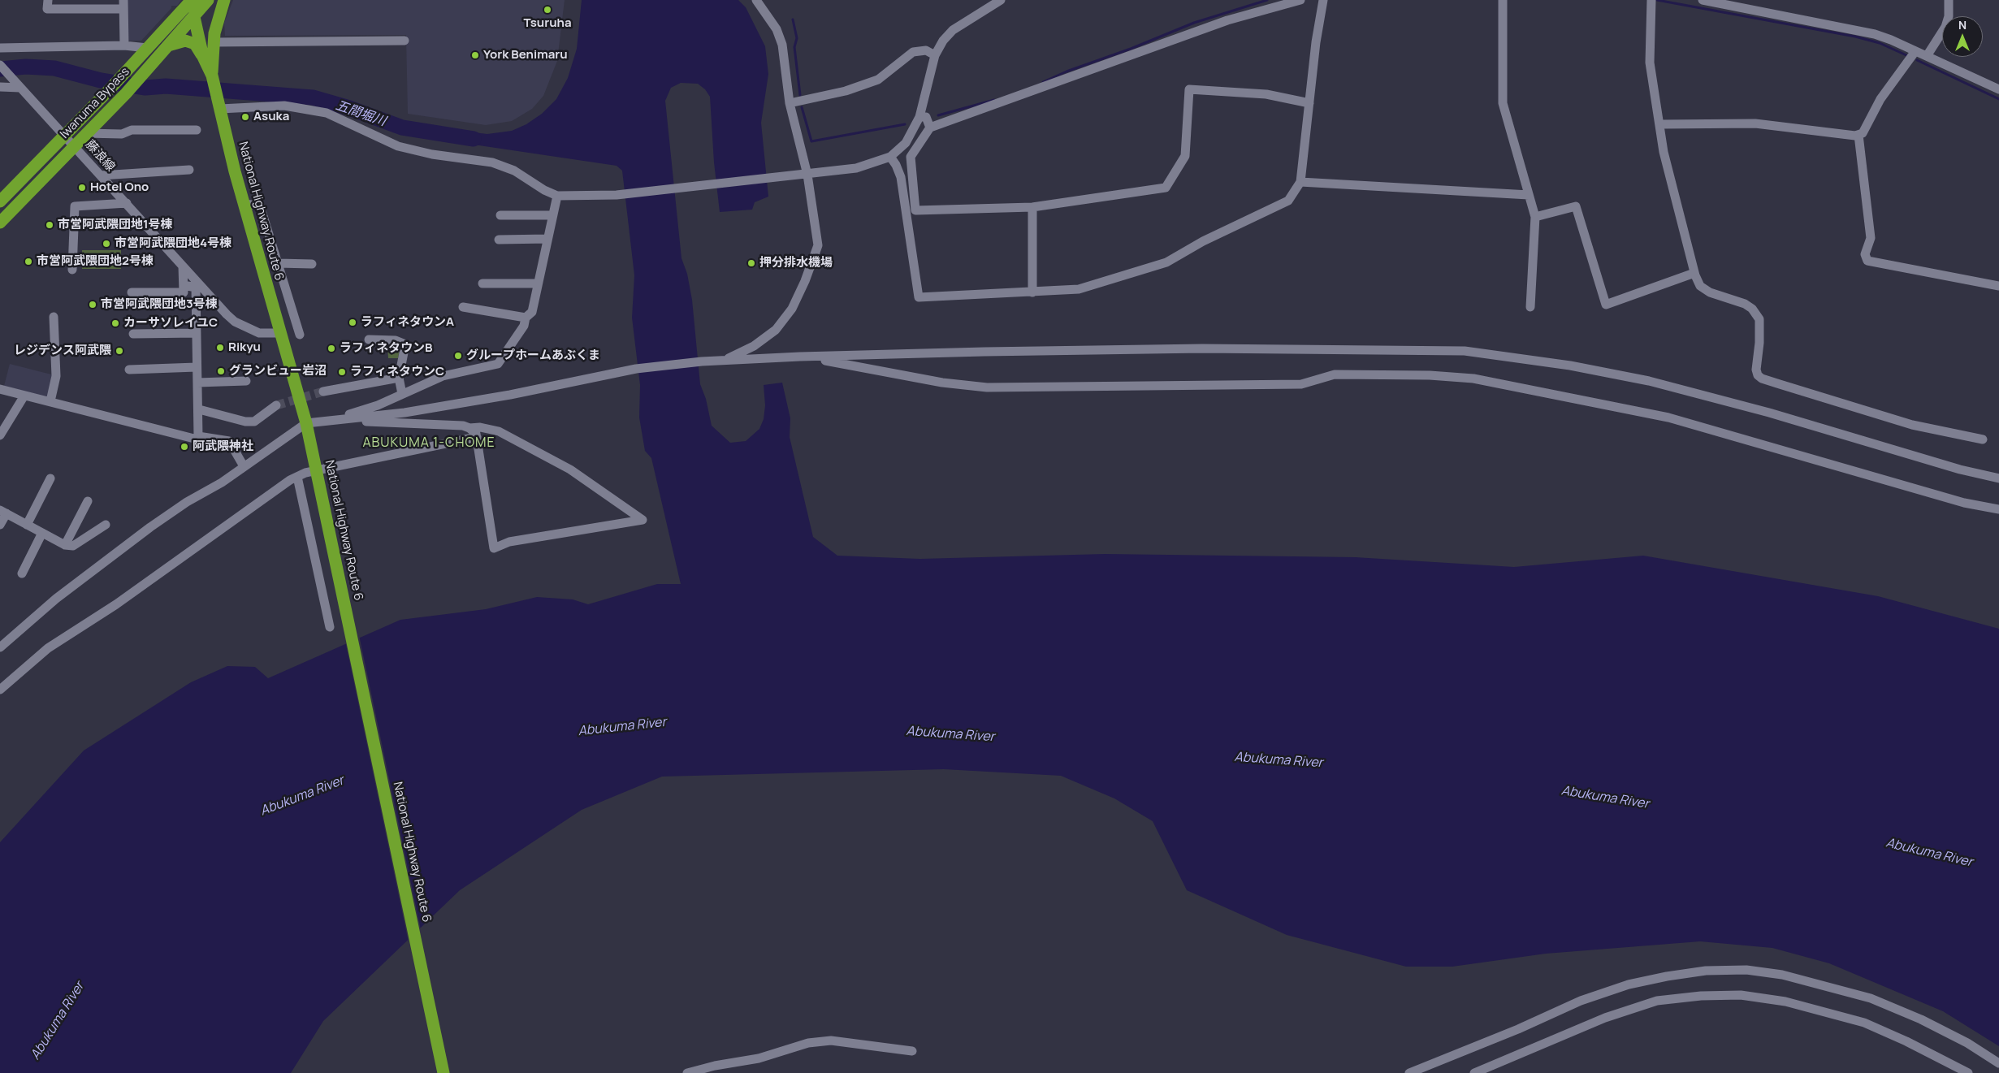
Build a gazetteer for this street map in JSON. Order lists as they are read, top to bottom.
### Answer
{
  "streets": {
    "highway": ["Iwanuma Bypass", "National Highway Route 6"],
    "street": ["藤浪線"]
  },
  "crossings": [
    ["Iwanuma Bypass", "藤浪線"],
    ["Iwanuma Bypass", "National Highway Route 6"],
    ["藤浪線", "National Highway Route 6"]
  ],
  "districts": ["ABUKUMA 1-CHOME"],
  "water": ["五間堀川", "Abukuma River"],
  "places": [
    "Tsuruha",
    "York Benimaru",
    "Asuka",
    "Hotel Ono",
    "市営阿武隈団地1号棟",
    "市営阿武隈団地4号棟",
    "市営阿武隈団地2号棟",
    "押分排水機場",
    "市営阿武隈団地3号棟",
    "ラフィネタウンA",
    "カーサソレイユC",
    "Rikyu",
    "ラフィネタウンB",
    "レジデンス阿武隈",
    "グループホームあぶくま",
    "グランビュー岩沼",
    "ラフィネタウンC",
    "阿武隈神社"
  ],
  "north": "top"
}
